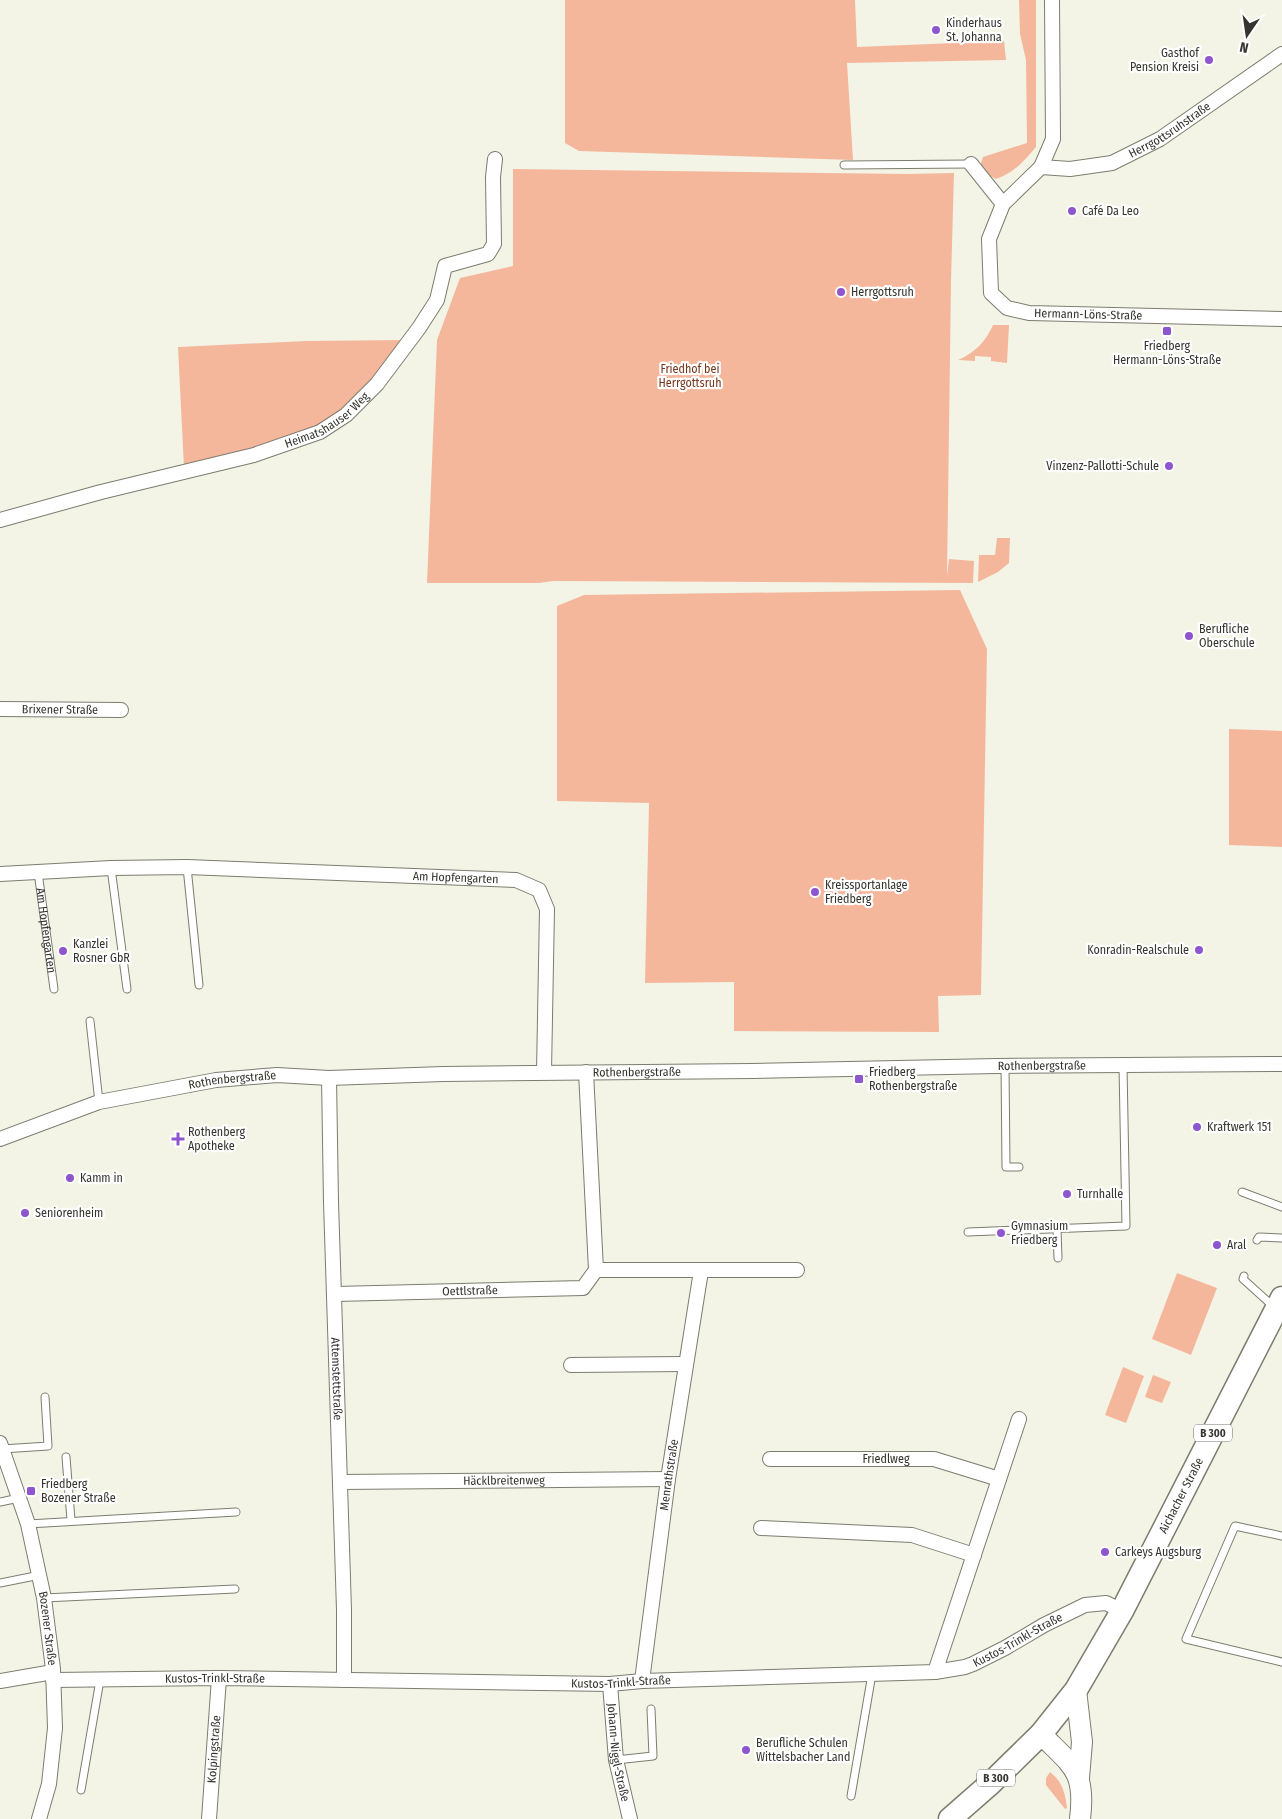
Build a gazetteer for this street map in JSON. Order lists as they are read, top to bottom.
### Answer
{
  "streets": {
    "main road": ["B 300", "Aichacher Straße"],
    "street": [
      "Herrgottsruhstraße",
      "Hermann-Löns-Straße",
      "Heimatshauser Weg",
      "Brixener Straße",
      "Am Hopfengarten",
      "Rothenbergstraße",
      "Oettlstraße",
      "Attemstettstraße",
      "Friedlweg",
      "Menrathstraße",
      "Häcklbreitenweg",
      "Bozener Straße",
      "Kustos-Trinkl-Straße",
      "Kolpingstraße",
      "Johann-Niggl-Straße"
    ]
  },
  "crossings": [
    ["Am Hopfengarten", "Rothenbergstraße"],
    ["Rothenbergstraße", "Attemstettstraße"],
    ["Oettlstraße", "Attemstettstraße"],
    ["Attemstettstraße", "Häcklbreitenweg"],
    ["Attemstettstraße", "Kustos-Trinkl-Straße"],
    ["Menrathstraße", "Häcklbreitenweg"],
    ["Menrathstraße", "Kustos-Trinkl-Straße"],
    ["Aichacher Straße", "Kustos-Trinkl-Straße"],
    ["Bozener Straße", "Kustos-Trinkl-Straße"],
    ["Kustos-Trinkl-Straße", "Kolpingstraße"],
    ["Kustos-Trinkl-Straße", "Johann-Niggl-Straße"]
  ],
  "parks": ["Friedhof bei Herrgottsruh"],
  "places": {
    "other": [
      "Kinderhaus St. Johanna",
      "Gasthof Pension Kreisi",
      "Café Da Leo",
      "Herrgottsruh",
      "Vinzenz-Pallotti-Schule",
      "Berufliche Oberschule",
      "Kreissportanlage Friedberg",
      "Konradin-Realschule",
      "Kanzlei Rosner GbR",
      "Kraftwerk 151",
      "Kamm in",
      "Turnhalle",
      "Seniorenheim",
      "Gymnasium Friedberg",
      "Aral",
      "Carkeys Augsburg",
      "Berufliche Schulen Wittelsbacher Land"
    ],
    "transit": ["Friedberg Hermann-Löns-Straße", "Friedberg Rothenbergstraße", "Friedberg Bozener Straße"],
    "health": ["Rothenberg Apotheke"]
  },
  "north": "bottom"
}
